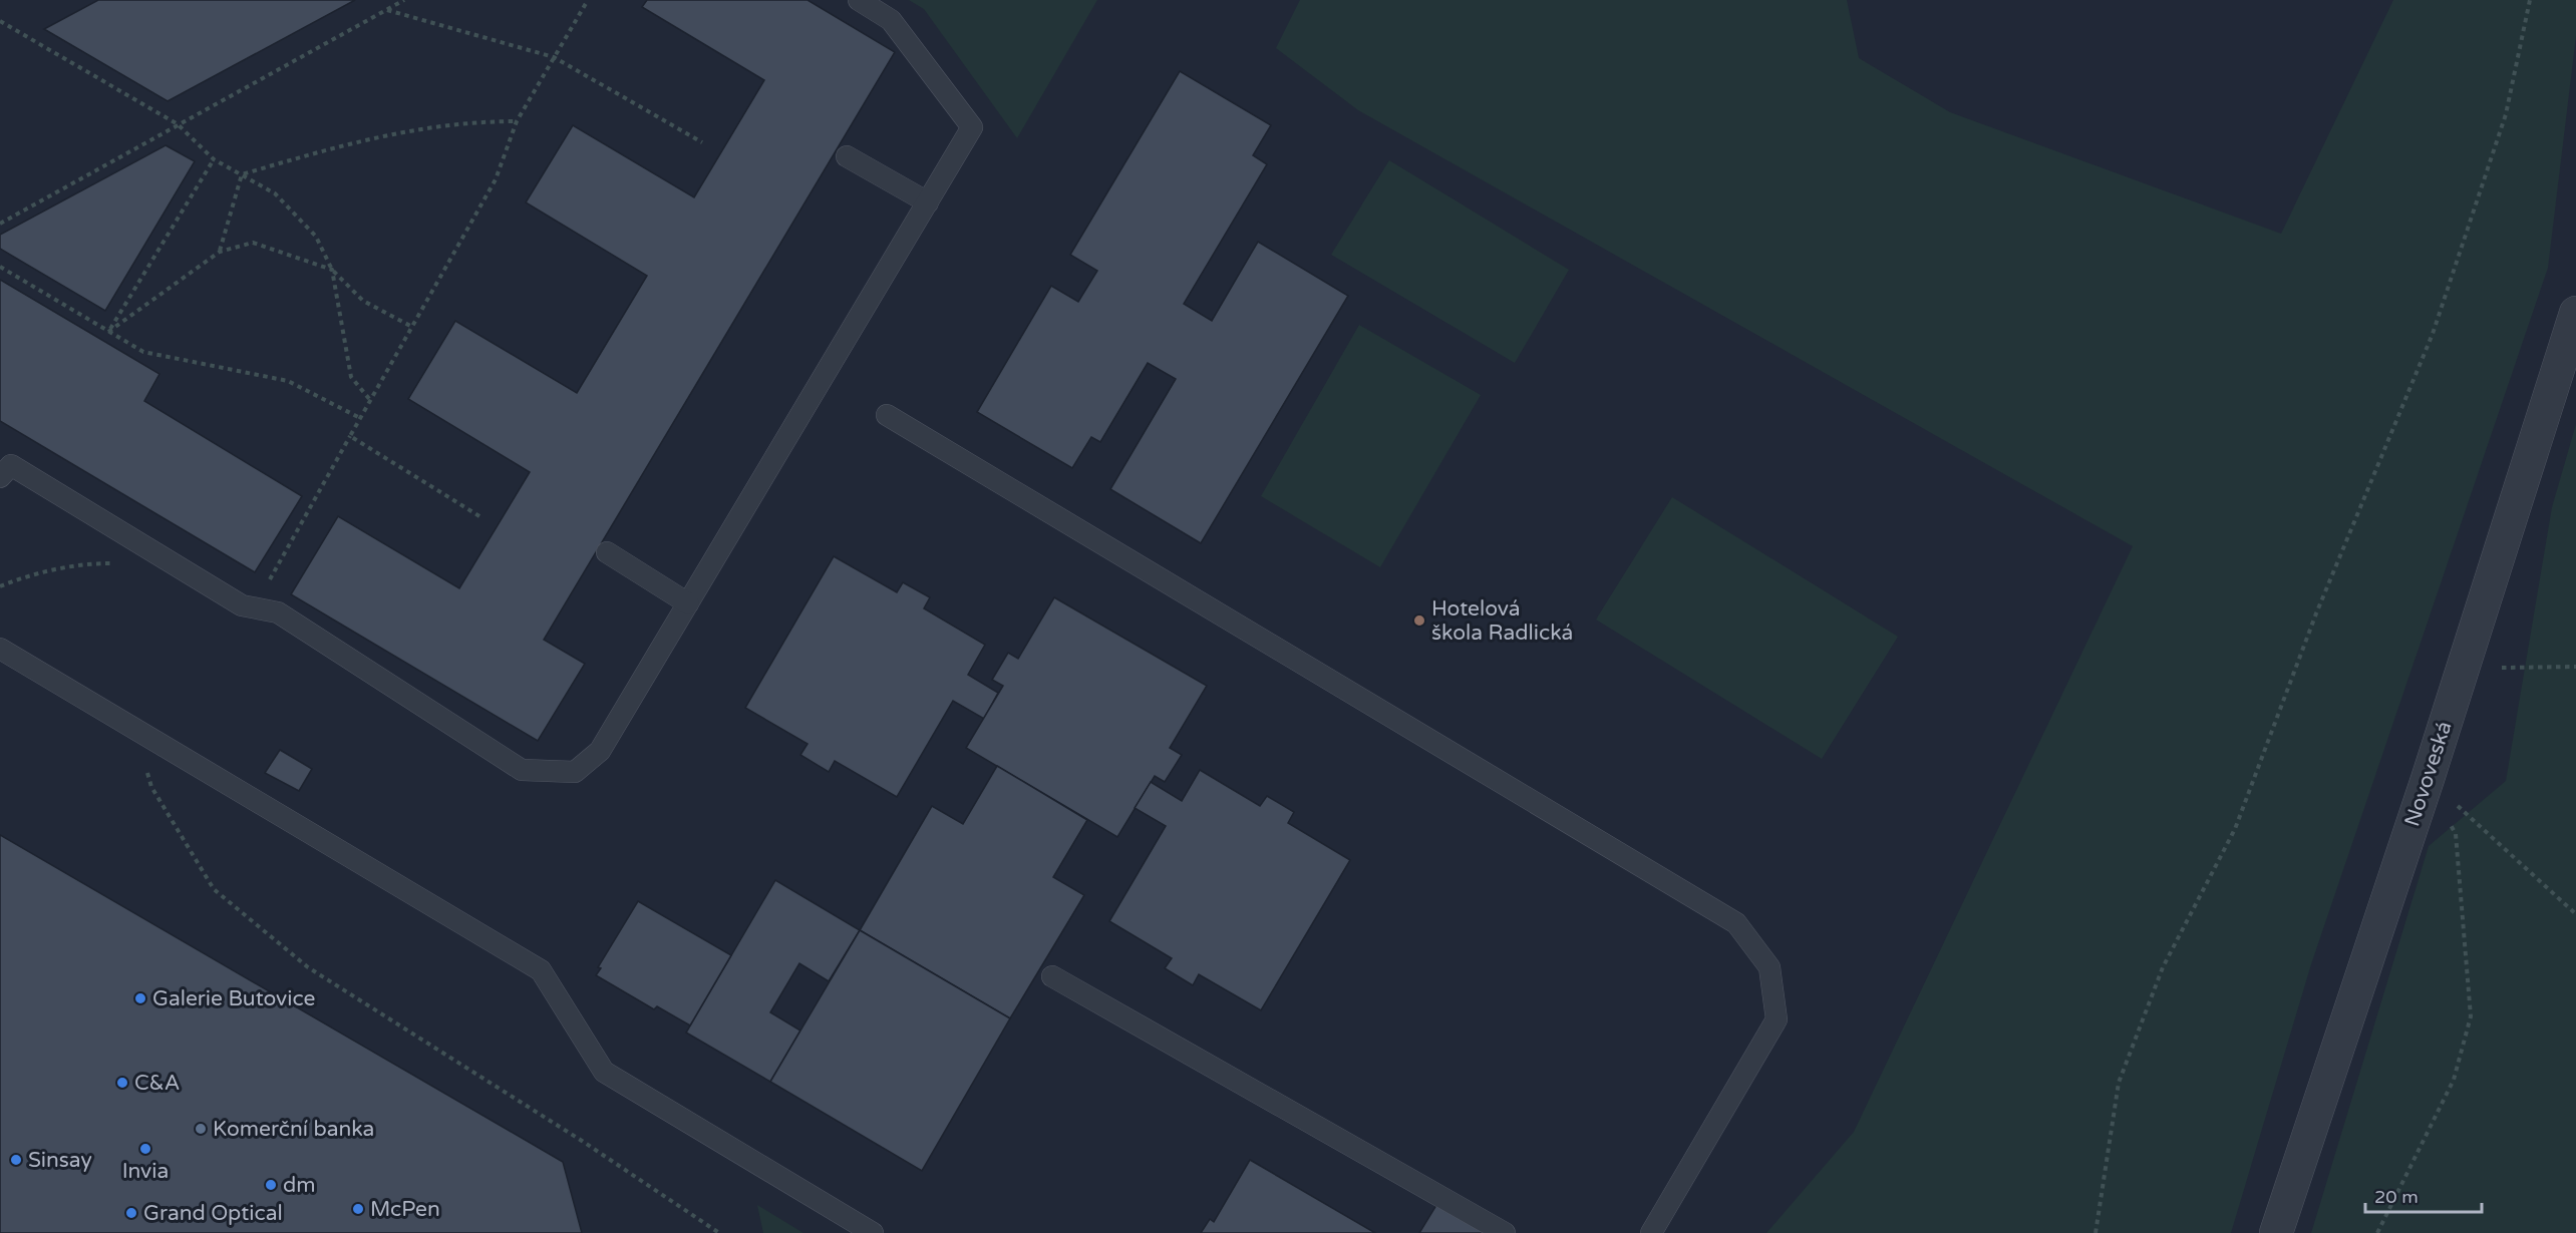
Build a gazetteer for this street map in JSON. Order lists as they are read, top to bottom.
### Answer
{
  "streets": {
    "street": ["Novoveská"]
  },
  "places": [
    "Hotelová škola Radlická",
    "Galerie Butovice",
    "C&A",
    "Komerční banka",
    "Invia",
    "Sinsay",
    "dm",
    "McPen",
    "Grand Optical"
  ],
  "scale_bar": "20 m"
}
